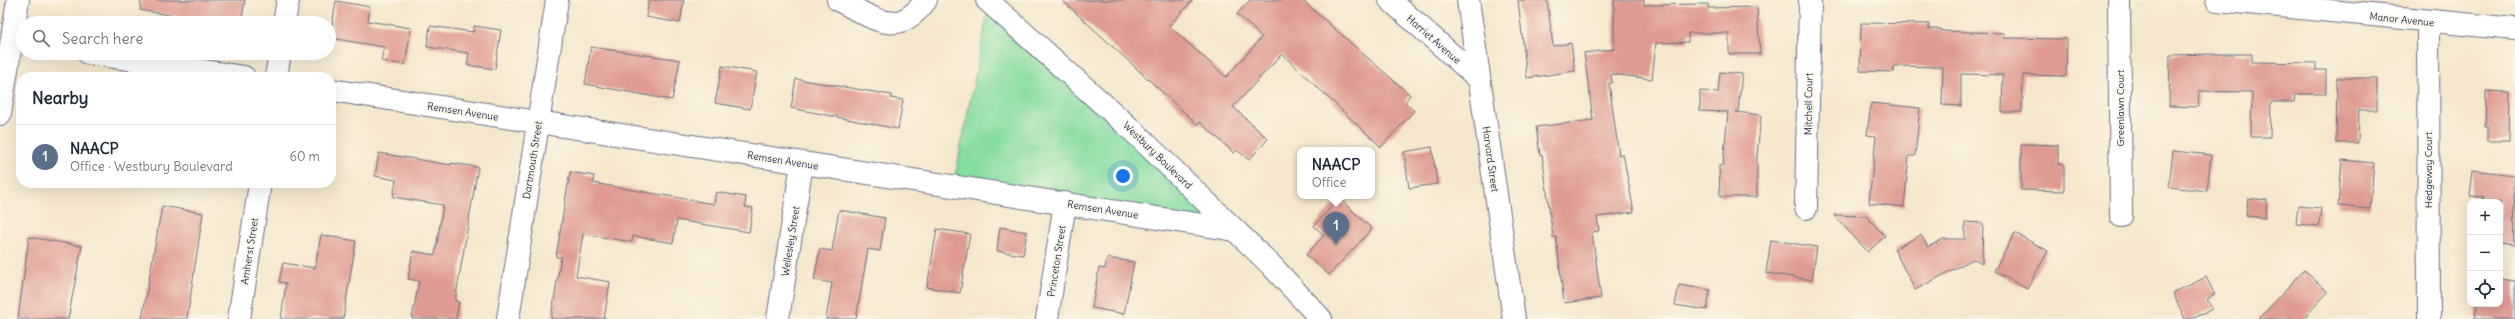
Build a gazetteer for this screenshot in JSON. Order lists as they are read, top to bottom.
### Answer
{
  "streets": {
    "street": [
      "Manor Avenue",
      "Harriet Avenue",
      "Mitchell Court",
      "Greenlawn Court",
      "Remsen Avenue",
      "Westbury Boulevard",
      "Harvard Street",
      "Dartmouth Street",
      "Hedgeway Court",
      "Wellesley Street",
      "Amherst Street",
      "Princeton Street"
    ]
  },
  "crossings": [
    ["Manor Avenue", "Hedgeway Court"],
    ["Harriet Avenue", "Harvard Street"],
    ["Remsen Avenue", "Westbury Boulevard"],
    ["Remsen Avenue", "Dartmouth Street"],
    ["Remsen Avenue", "Wellesley Street"],
    ["Remsen Avenue", "Princeton Street"]
  ],
  "page": {
    "search": "Search here",
    "heading": "Nearby",
    "list": [
      {
        "mark": "1",
        "name": "NAACP",
        "note": "Office · Westbury Boulevard",
        "value": "60 m"
      }
    ],
    "popup": ["NAACP", "Office"],
    "map_buttons": ["+", "−"],
    "pins": "1"
  }
}
